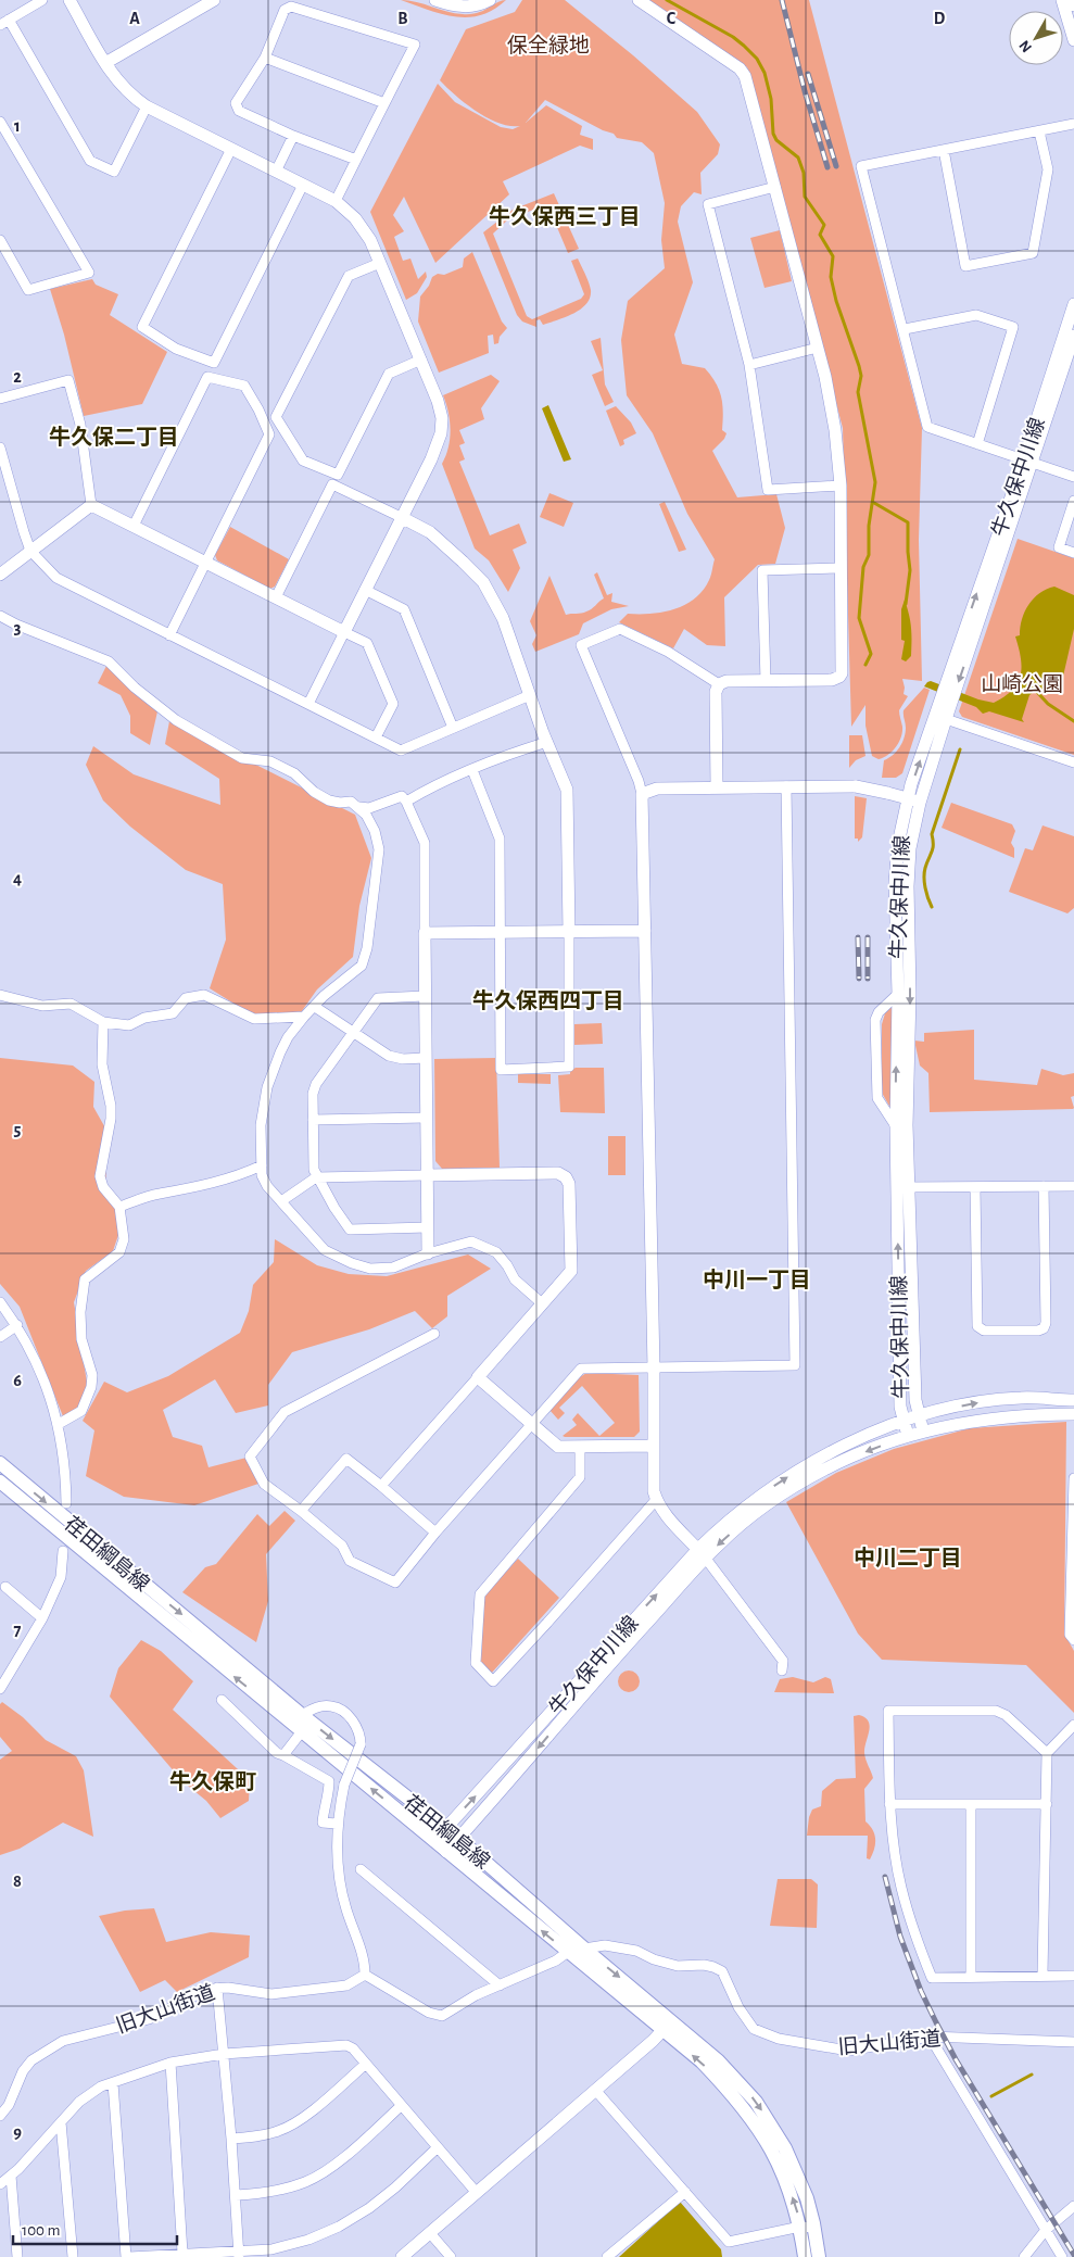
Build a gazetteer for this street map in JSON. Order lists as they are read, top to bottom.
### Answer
{
  "streets": {
    "main road": ["荏田綱島線"],
    "street": ["牛久保中川線", "旧大山街道"]
  },
  "crossings": [
    ["牛久保中川線", "荏田綱島線"],
    ["荏田綱島線", "旧大山街道"]
  ],
  "districts": [
    "牛久保西三丁目",
    "牛久保二丁目",
    "牛久保西四丁目",
    "中川一丁目",
    "中川二丁目",
    "牛久保町"
  ],
  "parks": ["保全緑地", "山崎公園"],
  "scale_bar": "100 m",
  "north": "bottom left",
  "grid": {
    "columns": [
      "A",
      "B",
      "C",
      "D"
    ],
    "rows": [
      "1",
      "2",
      "3",
      "4",
      "5",
      "6",
      "7",
      "8",
      "9"
    ]
  }
}
